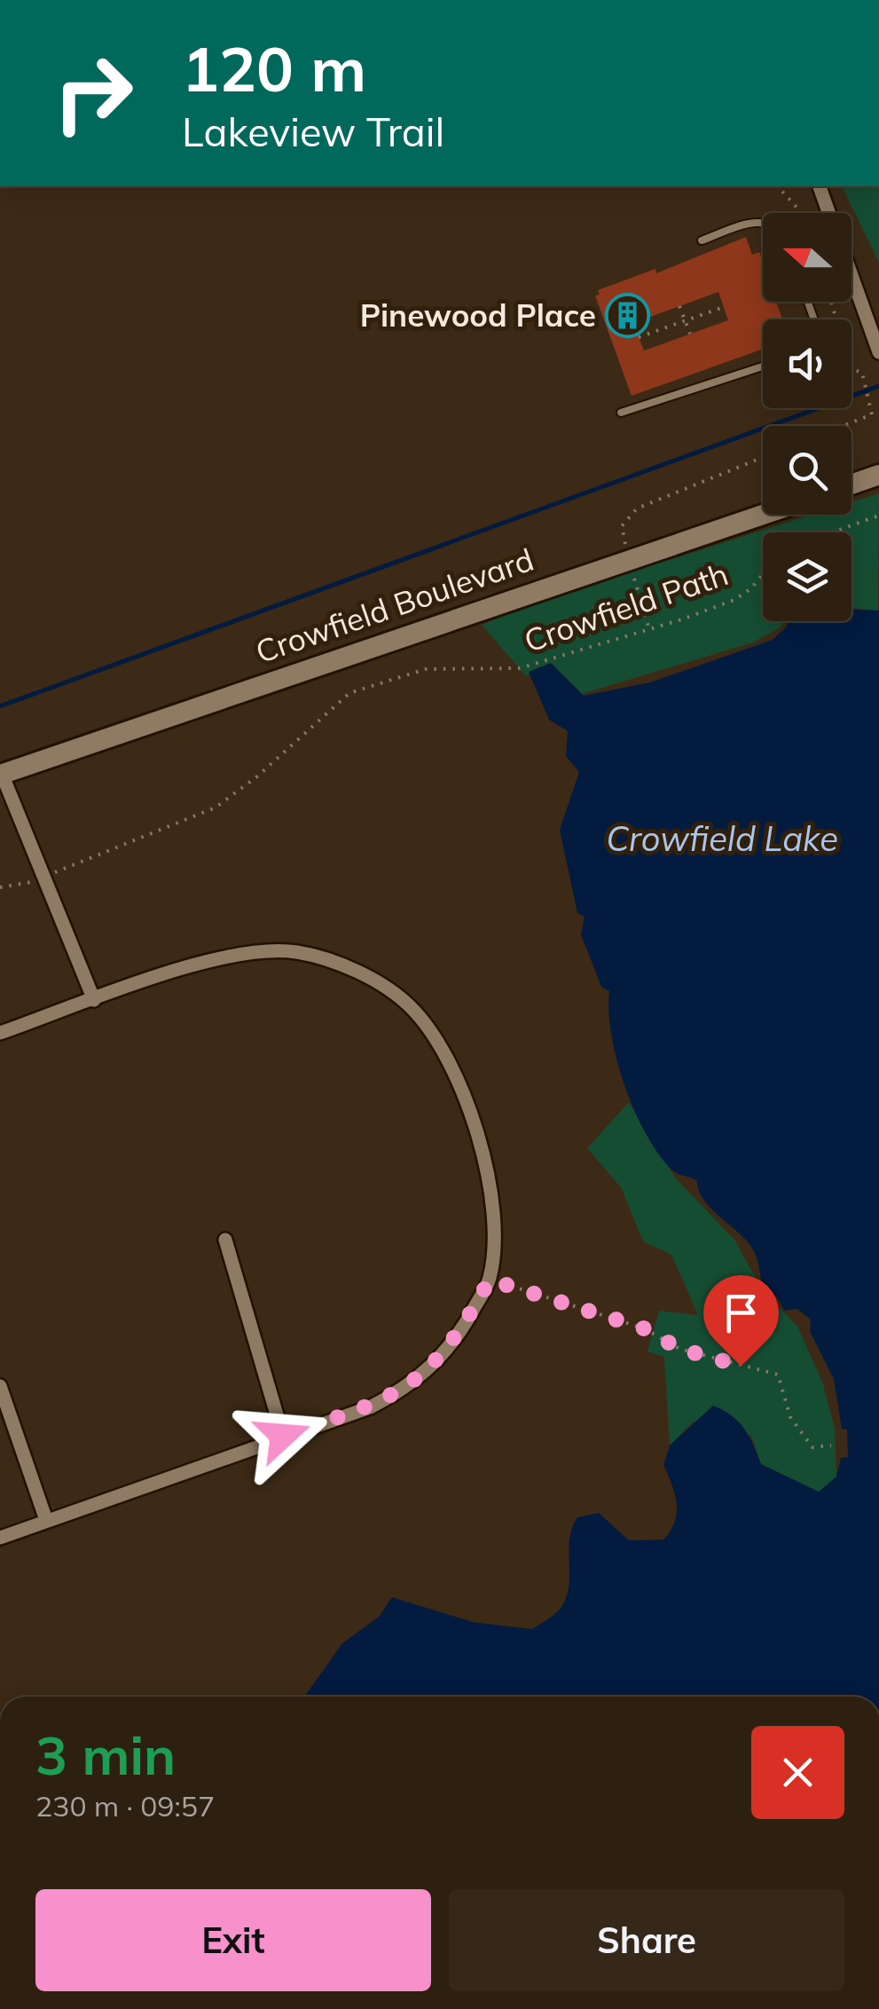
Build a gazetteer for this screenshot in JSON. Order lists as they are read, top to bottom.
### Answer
{
  "streets": {
    "main road": ["Crowfield Boulevard"],
    "path": ["Crowfield Path"]
  },
  "water": ["Crowfield Lake"],
  "places": {
    "building": ["Pinewood Place"]
  },
  "north": "left",
  "page": {
    "turn": ["120 m", "Lakeview Trail"],
    "heading": ["3 min", "230 m · 09:57"],
    "buttons": ["Exit", "Share"]
  }
}
